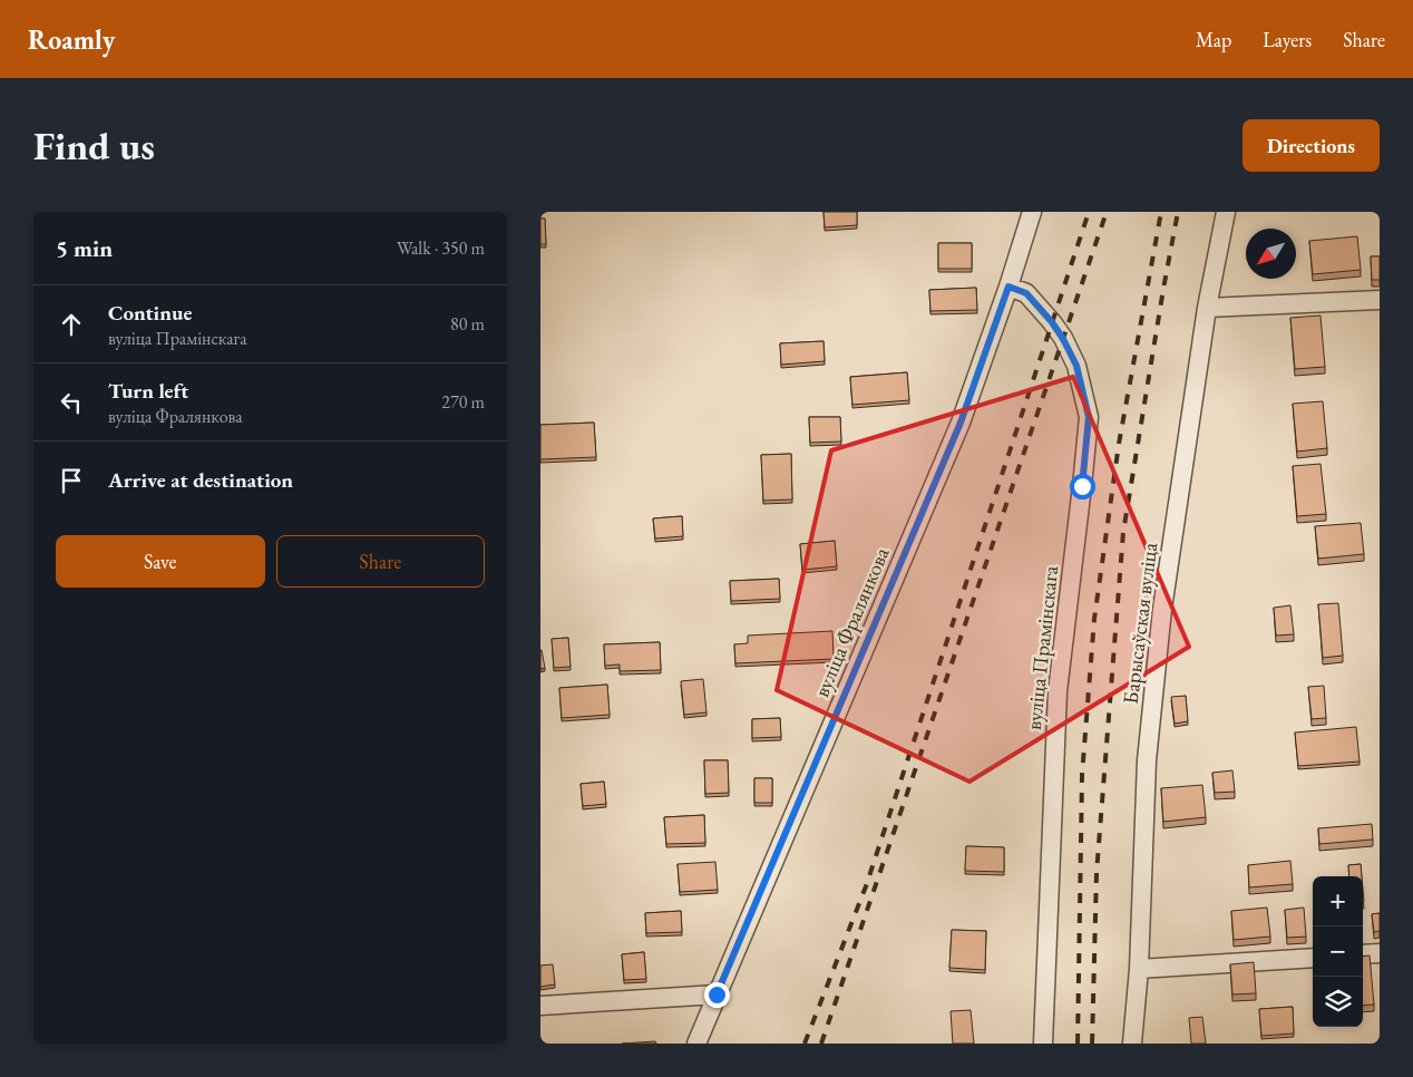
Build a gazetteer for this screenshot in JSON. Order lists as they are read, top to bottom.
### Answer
{
  "streets": {
    "street": ["вуліца Фралянкова", "Барысаўская вуліца", "вуліца Прамінскага"]
  },
  "crossings": [
    ["вуліца Фралянкова", "вуліца Прамінскага"]
  ],
  "north": "bottom left",
  "page": {
    "header": "Roamly",
    "nav": ["Map", "Layers", "Share"],
    "buttons": [
      "Directions",
      ["Save", "Share"]
    ],
    "title": "Find us",
    "heading": ["5 min", "Walk · 350 m"],
    "list": [
      ["Continue", "вуліца Прамінскага", "80 m"],
      ["Turn left", "вуліца Фралянкова", "270 m"],
      "Arrive at destination"
    ],
    "map_buttons": ["+", "−"]
  }
}
